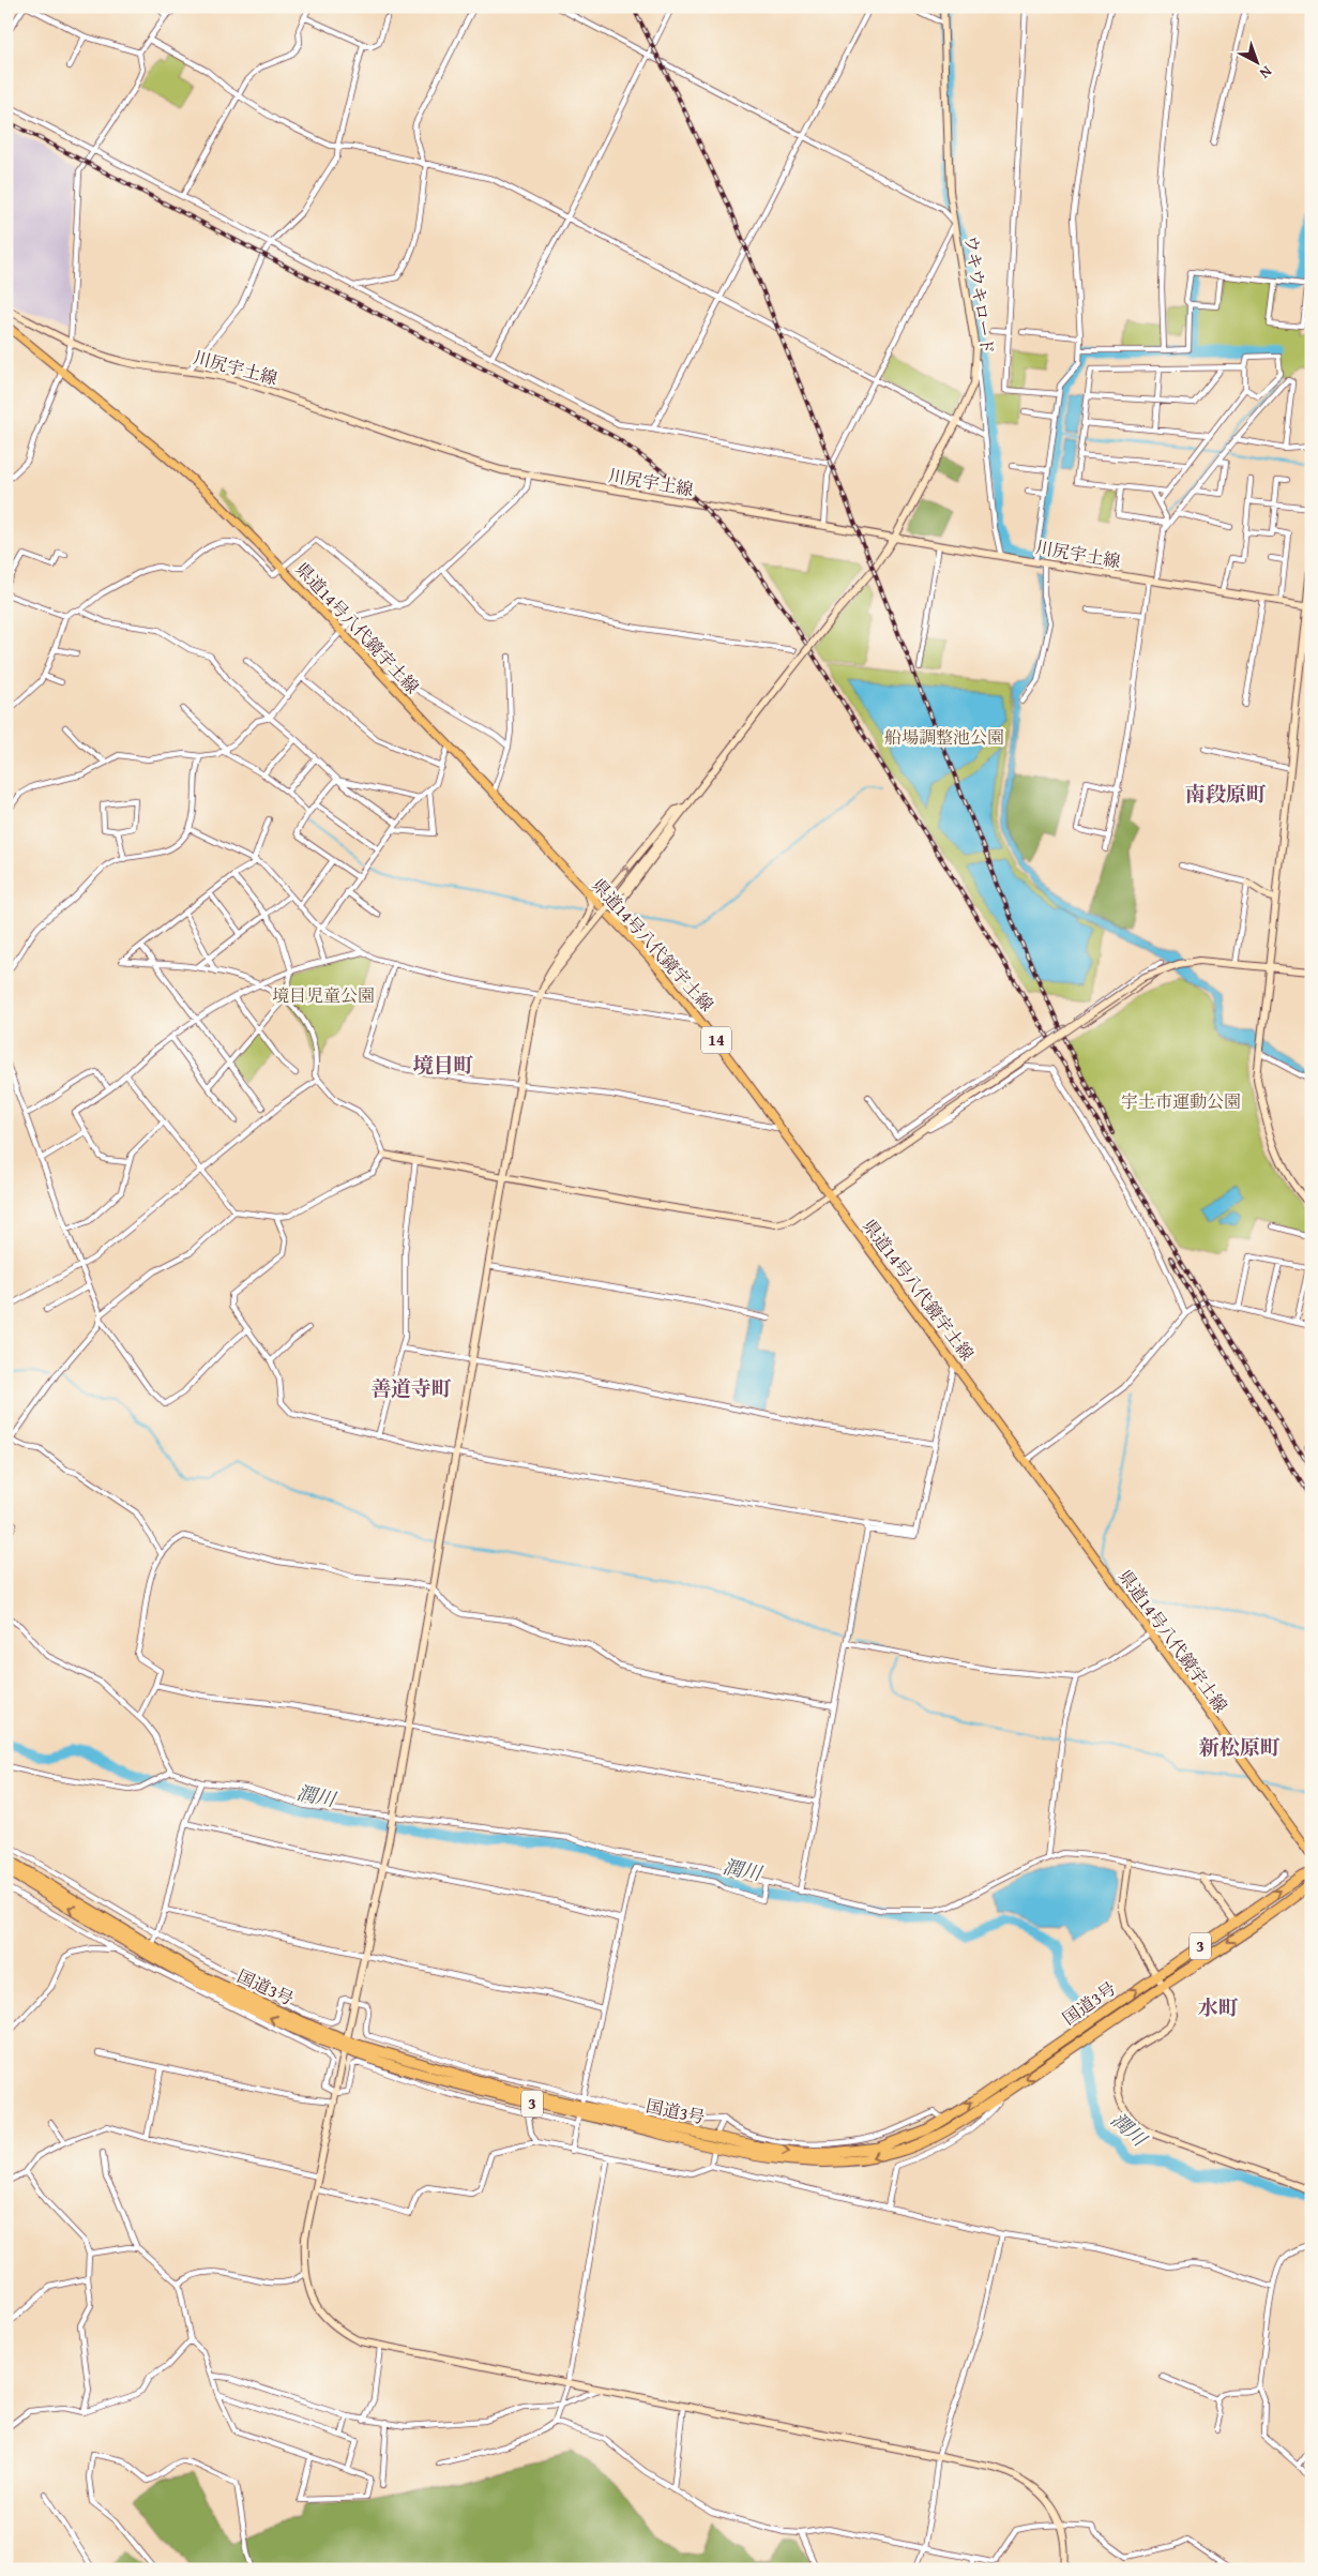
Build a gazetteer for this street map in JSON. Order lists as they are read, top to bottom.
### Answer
{
  "streets": {
    "highway": ["3", "国道3号"],
    "main road": ["県道14号八代鏡宇土線", "14"],
    "street": ["ウキウキロード", "川尻宇土線"]
  },
  "crossings": [
    ["ウキウキロード", "川尻宇土線"]
  ],
  "districts": [
    "南段原町",
    "境目町",
    "善道寺町",
    "新松原町",
    "水町"
  ],
  "water": ["潤川"],
  "parks": ["船場調整池公園", "境目児童公園", "宇土市運動公園"],
  "north": "bottom right"
}
